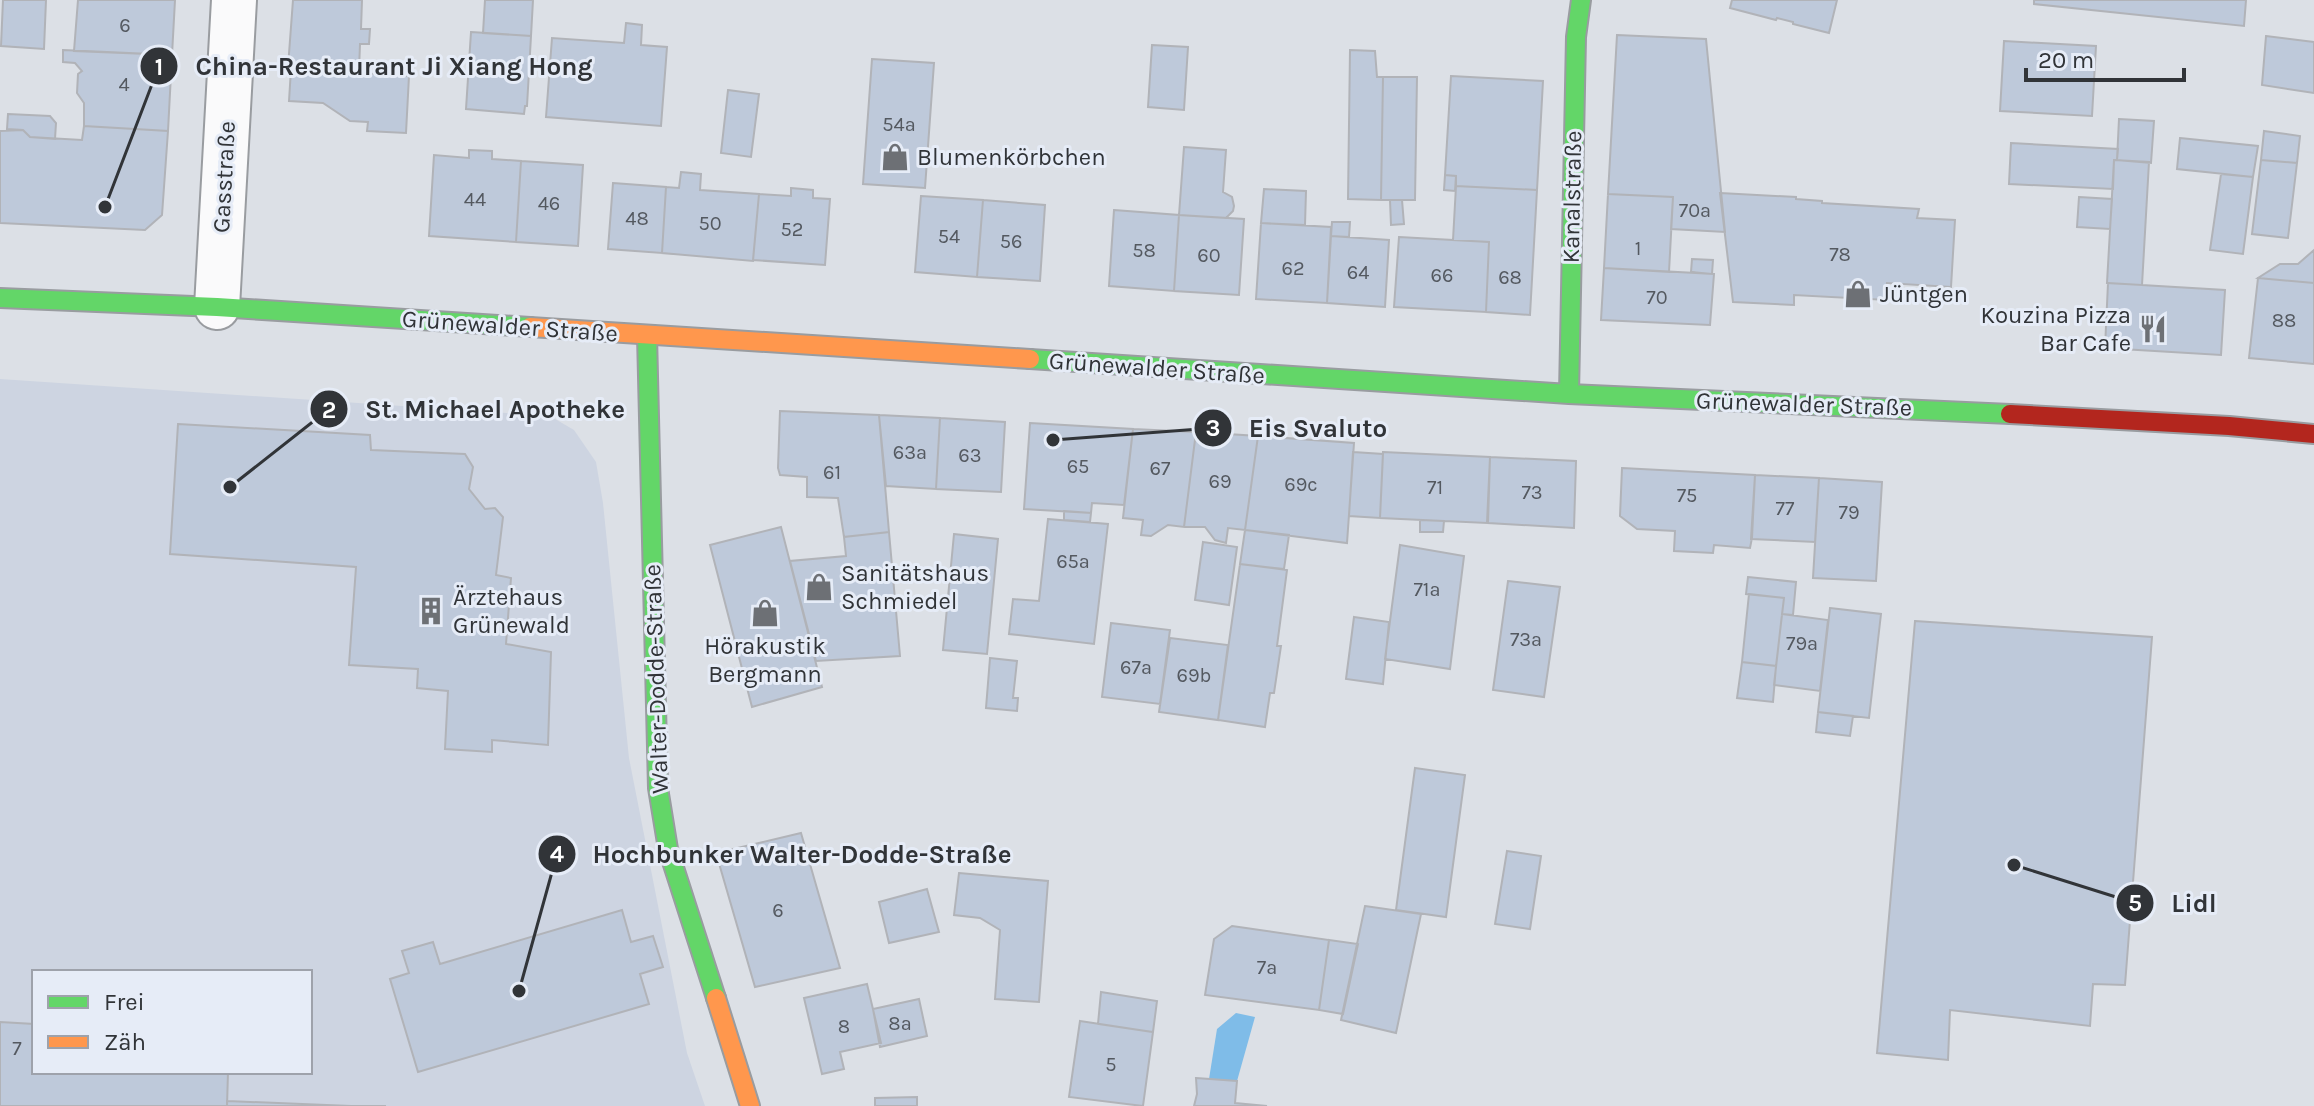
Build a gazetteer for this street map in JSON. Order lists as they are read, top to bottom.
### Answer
{
  "streets": {
    "main road": ["Kanalstraße", "Grünewalder Straße", "Walter-Dodde-Straße"],
    "street": ["Gasstraße"]
  },
  "crossings": [
    ["Gasstraße", "Grünewalder Straße"],
    ["Kanalstraße", "Grünewalder Straße"],
    ["Grünewalder Straße", "Walter-Dodde-Straße"]
  ],
  "places": {
    "shop": [
      "Blumenkörbchen",
      "Jüntgen",
      "Sanitätshaus Schmiedel",
      "Hörakustik Bergmann"
    ],
    "other": [
      "China-Restaurant Ji Xiang Hong",
      "Eis Svaluto",
      "St. Michael Apotheke",
      "Lidl",
      "Hochbunker Walter-Dodde-Straße"
    ],
    "restaurant": ["Kouzina Pizza Bar Cafe"],
    "building": ["Ärztehaus Grünewald"]
  },
  "house_numbers": [
    "6",
    "4",
    "54a",
    "44",
    "46",
    "70a",
    "48",
    "50",
    "52",
    "54",
    "56",
    "1",
    "58",
    "78",
    "60",
    "62",
    "64",
    "66",
    "68",
    "70",
    "88",
    "63a",
    "63",
    "65",
    "67",
    "61",
    "69",
    "69c",
    "71",
    "73",
    "75",
    "77",
    "79",
    "65a",
    "71a",
    "73a",
    "79a",
    "67a",
    "69b",
    "6",
    "7a",
    "8a",
    "8",
    "7",
    "5"
  ],
  "legend": ["Frei", "Zäh"],
  "scale_bar": "20 m"
}
